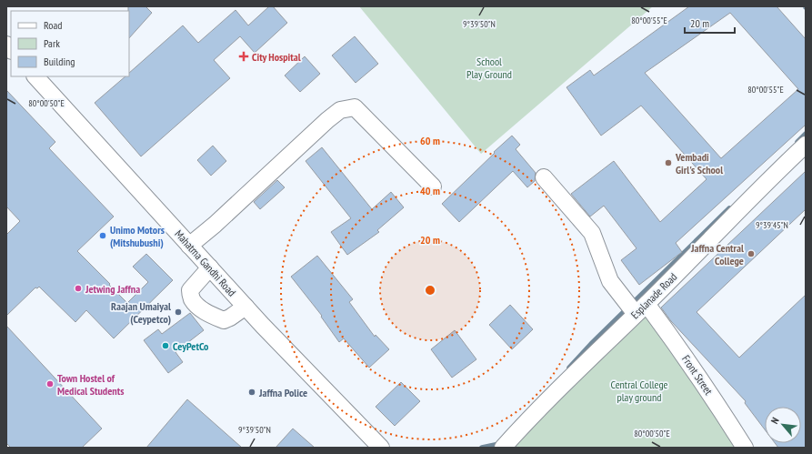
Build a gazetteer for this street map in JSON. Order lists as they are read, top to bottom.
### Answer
{
  "streets": {
    "street": ["Mahatma Gandhi Road", "Esplanade Road", "Front Street"]
  },
  "crossings": [
    ["Esplanade Road", "Front Street"]
  ],
  "parks": ["School Play Ground", "Central College play ground"],
  "places": {
    "health": ["City Hospital"],
    "other": [
      "Vembadi Girl's School",
      "Unimo Motors (Mitshubushi)",
      "Jaffna Central College",
      "Jetwing Jaffna",
      "Raajan Umaiyal (Ceypetco)",
      "CeyPetCo",
      "Town Hostel of Medical Students",
      "Jaffna Police"
    ]
  },
  "legend": ["Road", "Park", "Building"],
  "scale_bar": "20 m",
  "north": "top left",
  "coordinates": [
    "80°00'55\"E",
    "9°39'50\"N",
    "80°00'50\"E",
    "9°39'45\"N"
  ],
  "rings": ["60 m", "40 m", "20 m"]
}
